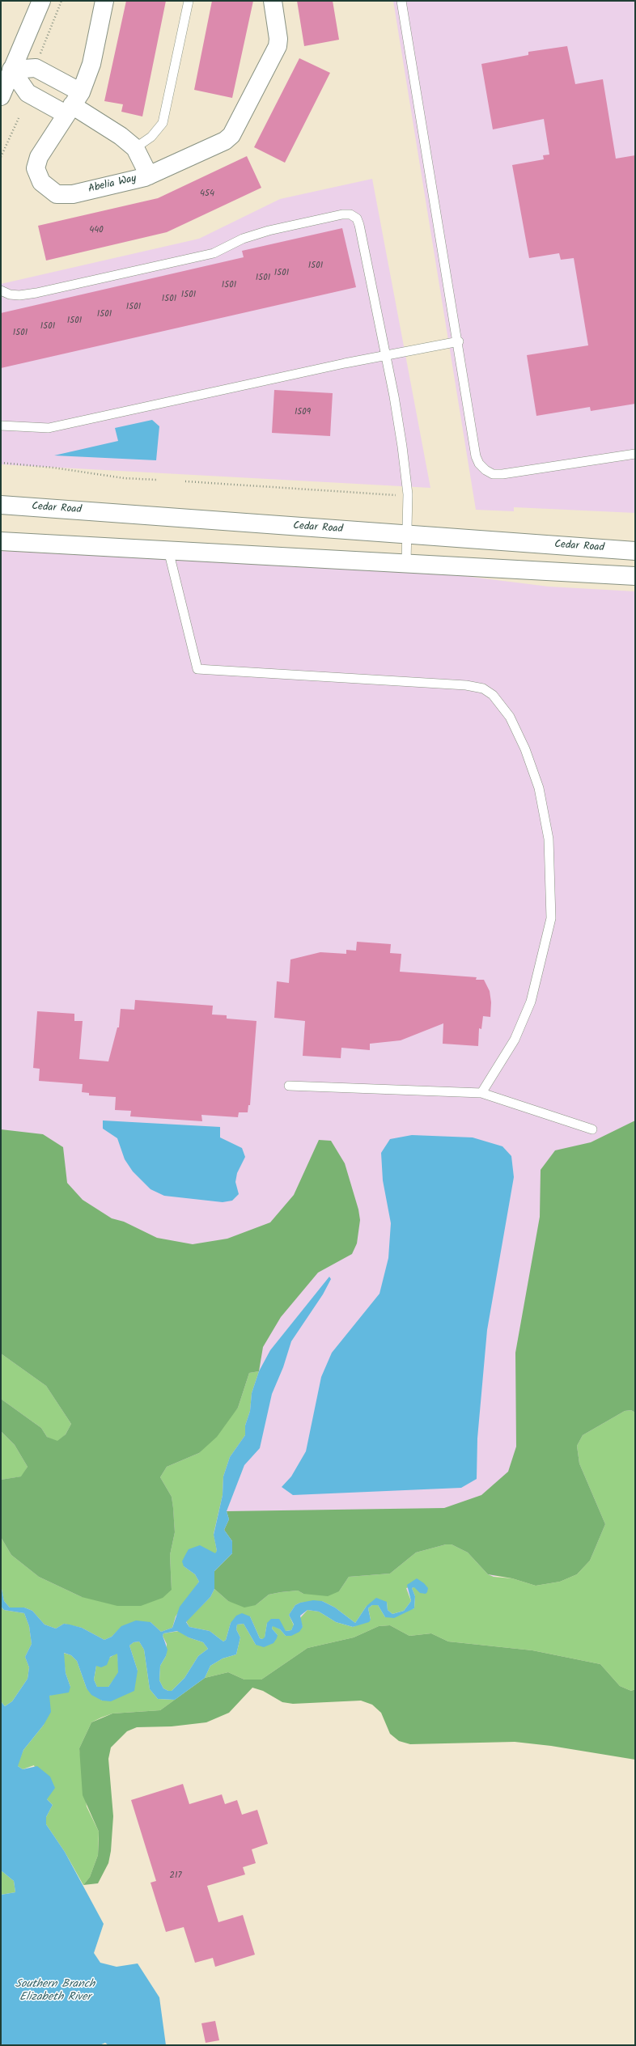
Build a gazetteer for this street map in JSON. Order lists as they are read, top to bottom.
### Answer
{
  "streets": {
    "main road": ["Abelia Way", "Cedar Road"]
  },
  "water": ["Southern Branch Elizabeth River"],
  "house_numbers": [
    "454",
    "440",
    "1501",
    "1501",
    "1501",
    "1501",
    "1501",
    "1501",
    "1501",
    "1501",
    "1501",
    "1501",
    "1501",
    "1509",
    "217"
  ]
}
